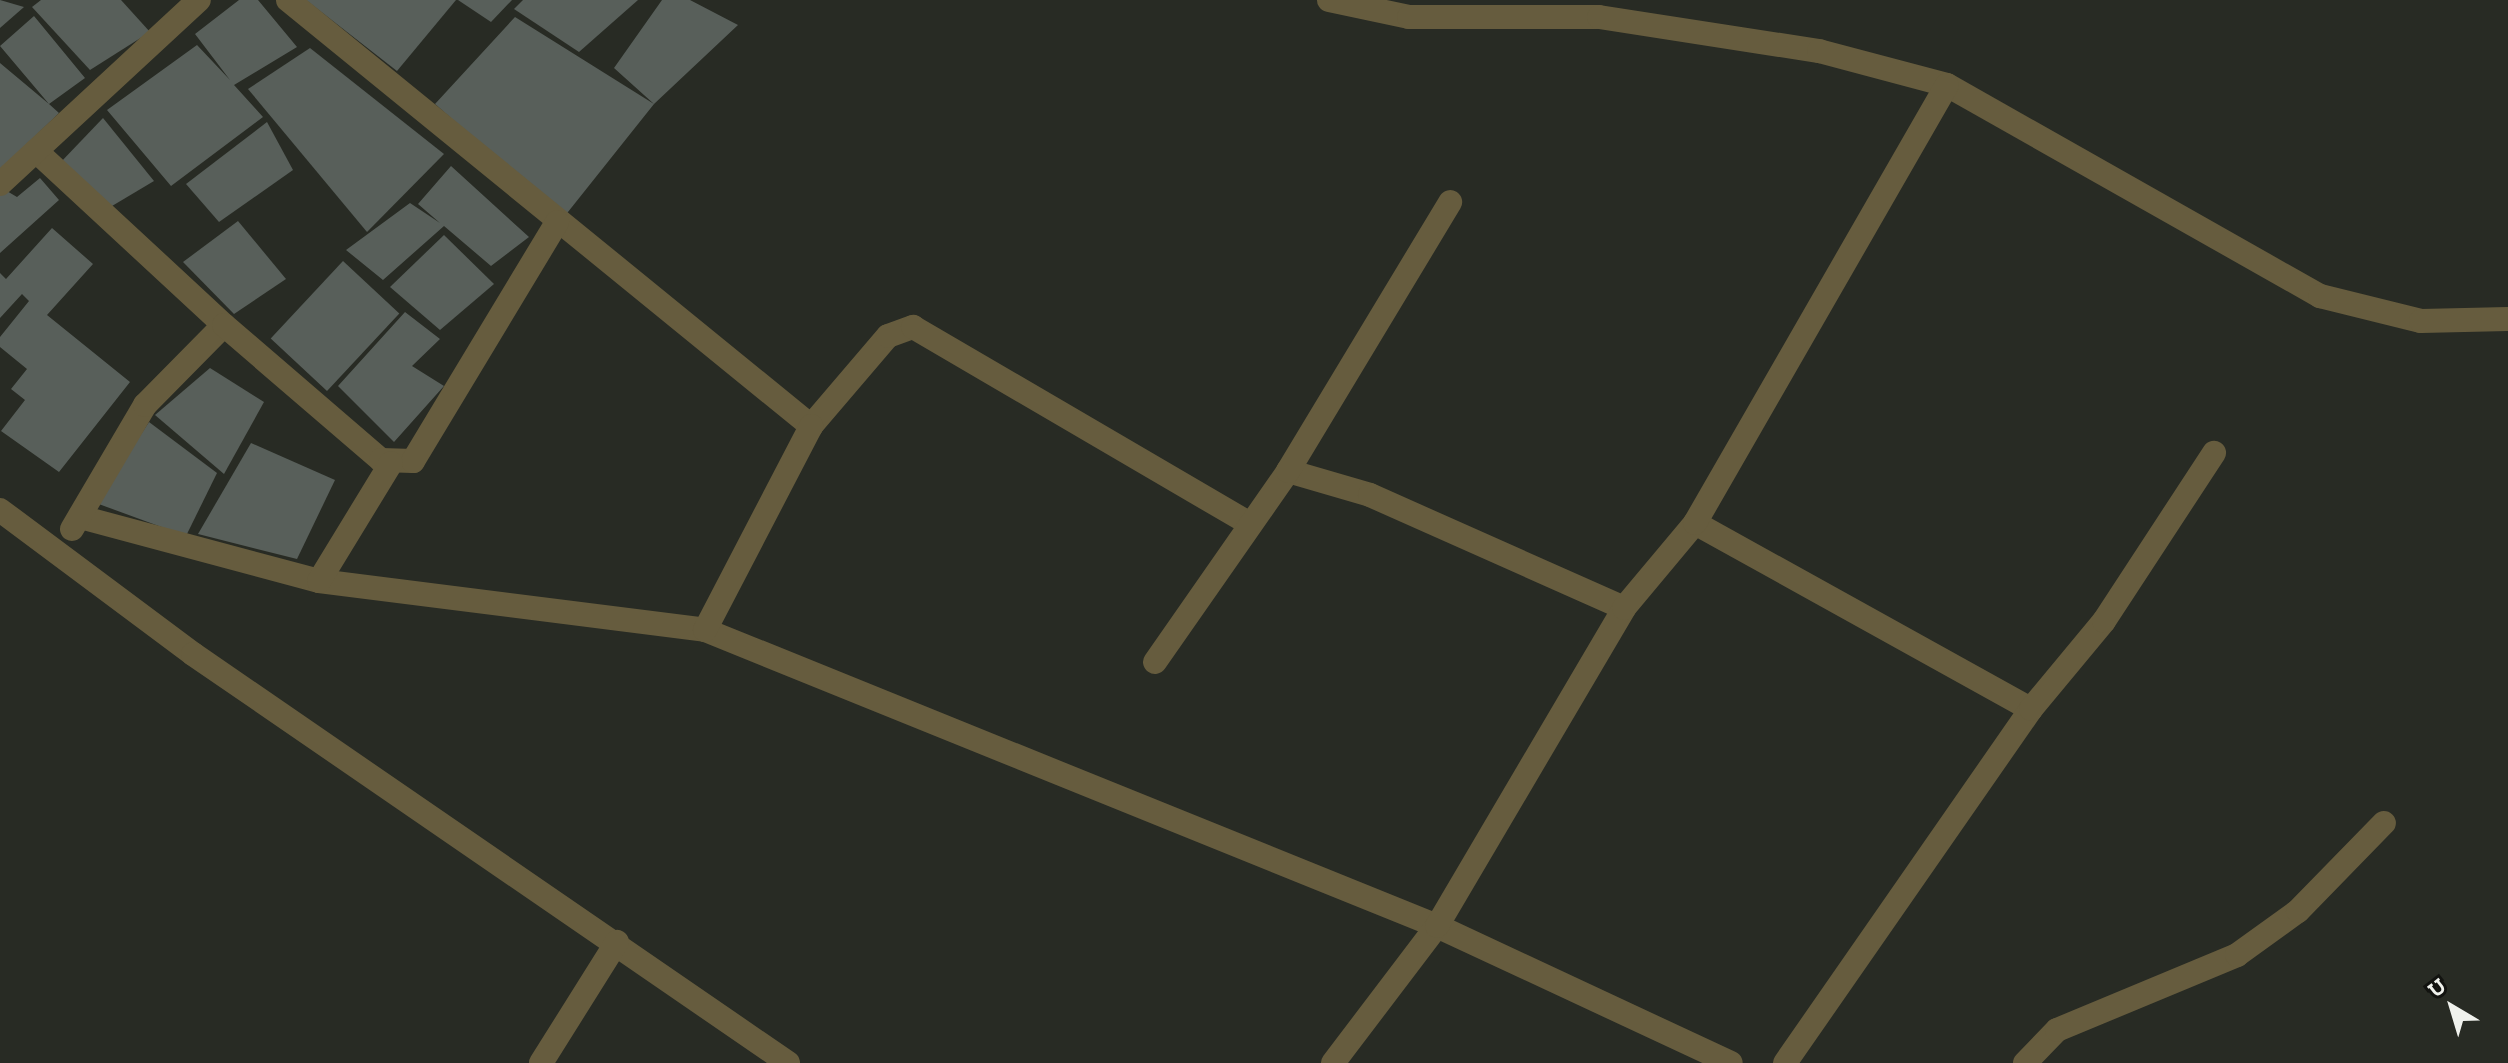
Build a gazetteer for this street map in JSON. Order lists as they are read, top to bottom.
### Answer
{
  "north": "top left"
}
